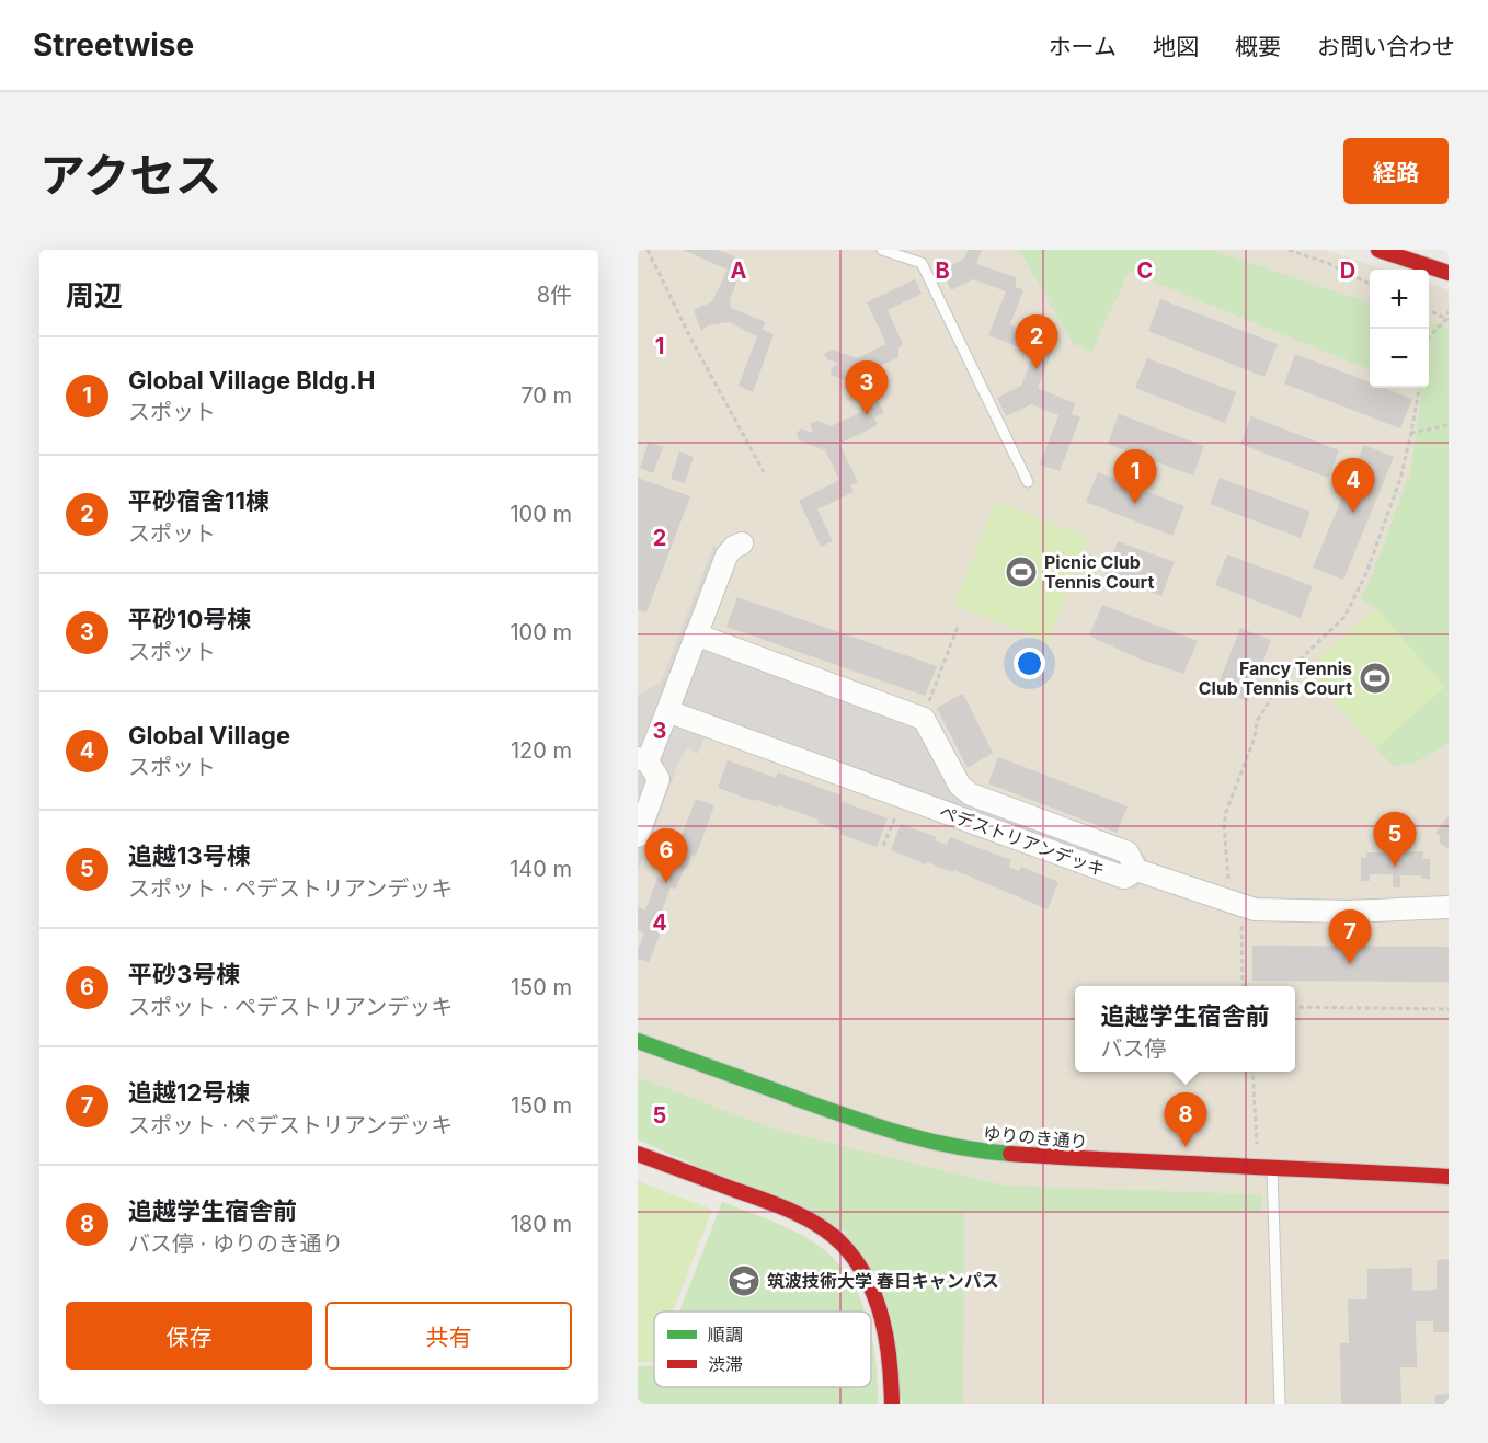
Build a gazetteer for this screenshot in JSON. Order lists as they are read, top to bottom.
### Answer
{
  "streets": {
    "street": ["ペデストリアンデッキ", "ゆりのき通り"]
  },
  "places": {
    "sports": ["Picnic Club Tennis Court", "Fancy Tennis Club Tennis Court"],
    "school or university": ["筑波技術大学 春日キャンパス"]
  },
  "legend": ["順調", "渋滞"],
  "page": {
    "header": "Streetwise",
    "nav": [
      "ホーム",
      "地図",
      "概要",
      "お問い合わせ"
    ],
    "title": "アクセス",
    "buttons": [
      "経路",
      ["保存", "共有"]
    ],
    "heading": ["周辺", "8件"],
    "map_buttons": ["+", "−"],
    "pins": [
      "2",
      "3",
      "1",
      "4",
      "5",
      "6",
      "7",
      "8"
    ],
    "list": [
      {
        "mark": "1",
        "name": "Global Village Bldg.H",
        "note": "スポット",
        "value": "70 m"
      },
      {
        "mark": "2",
        "name": "平砂宿舍11棟",
        "note": "スポット",
        "value": "100 m"
      },
      {
        "mark": "3",
        "name": "平砂10号棟",
        "note": "スポット",
        "value": "100 m"
      },
      {
        "mark": "4",
        "name": "Global Village",
        "note": "スポット",
        "value": "120 m"
      },
      {
        "mark": "5",
        "name": "追越13号棟",
        "note": "スポット · ペデストリアンデッキ",
        "value": "140 m"
      },
      {
        "mark": "6",
        "name": "平砂3号棟",
        "note": "スポット · ペデストリアンデッキ",
        "value": "150 m"
      },
      {
        "mark": "7",
        "name": "追越12号棟",
        "note": "スポット · ペデストリアンデッキ",
        "value": "150 m"
      },
      {
        "mark": "8",
        "name": "追越学生宿舎前",
        "note": "バス停 · ゆりのき通り",
        "value": "180 m"
      }
    ],
    "popup": ["追越学生宿舎前", "バス停"]
  },
  "grid": {
    "columns": [
      "A",
      "B",
      "C",
      "D"
    ],
    "rows": [
      "1",
      "2",
      "3",
      "4",
      "5"
    ]
  }
}
